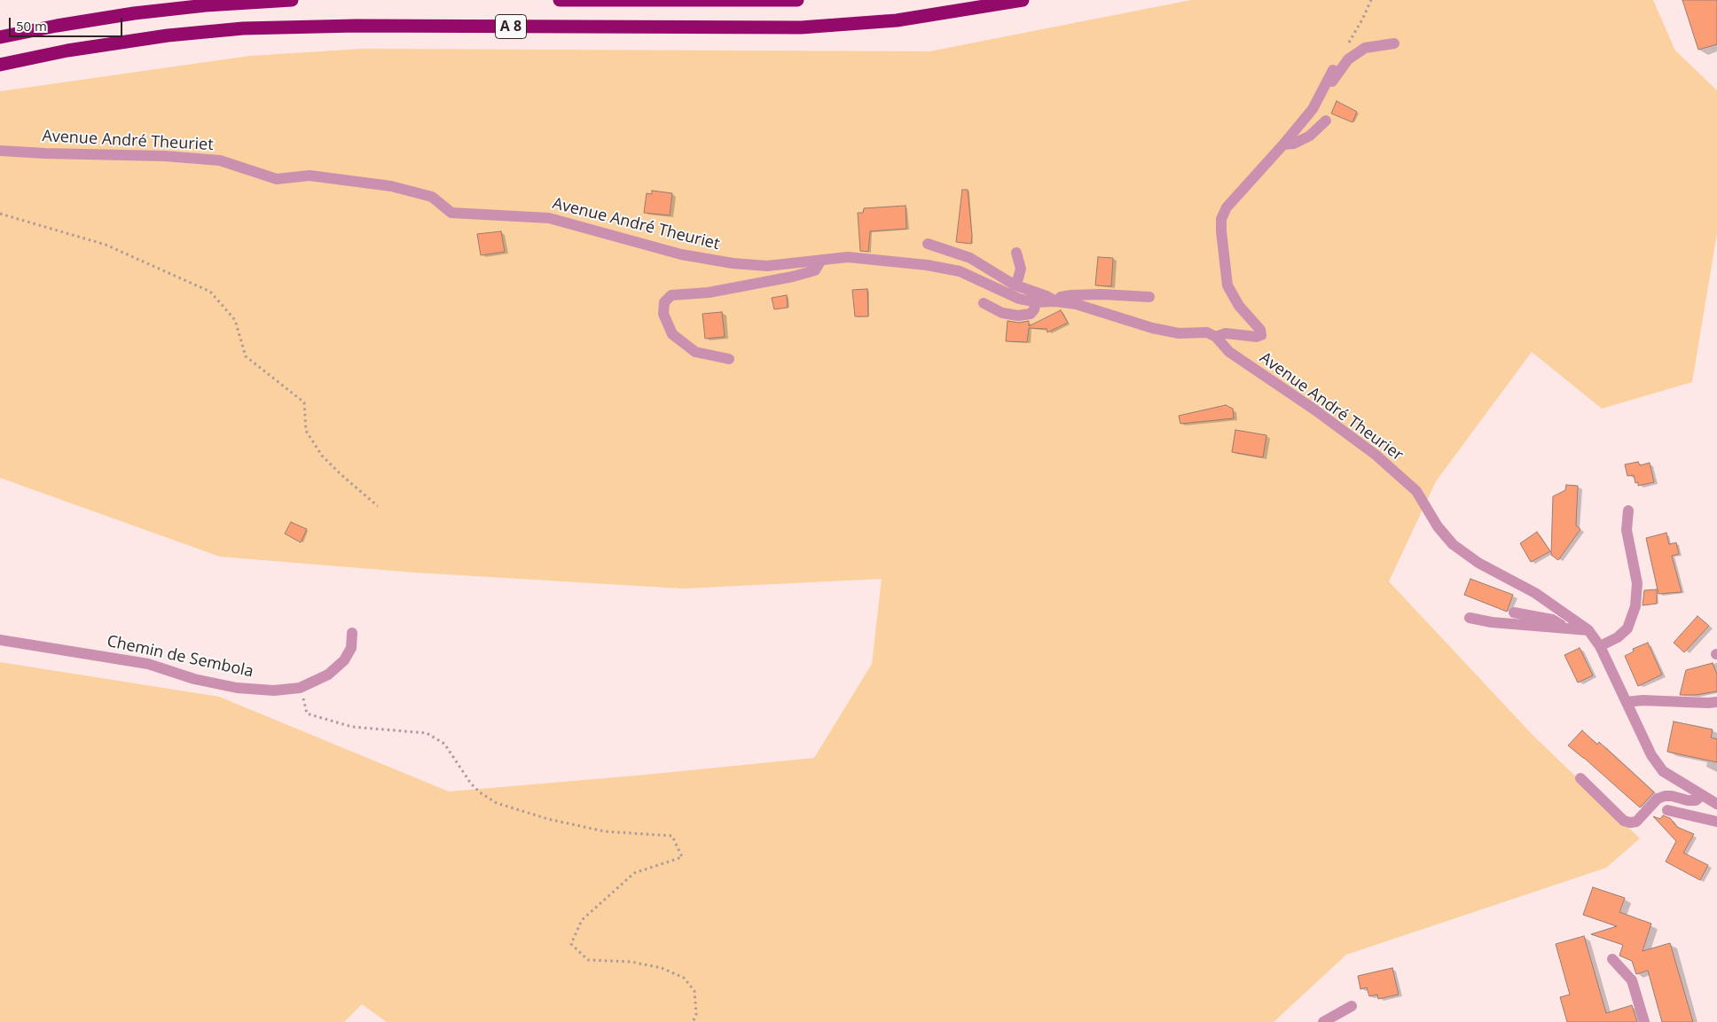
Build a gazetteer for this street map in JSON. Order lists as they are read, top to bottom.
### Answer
{
  "streets": {
    "highway": ["A 8"],
    "street": ["Avenue André Theuriet", "Avenue André Theurier", "Chemin de Sembola"]
  },
  "scale_bar": "50 m"
}
